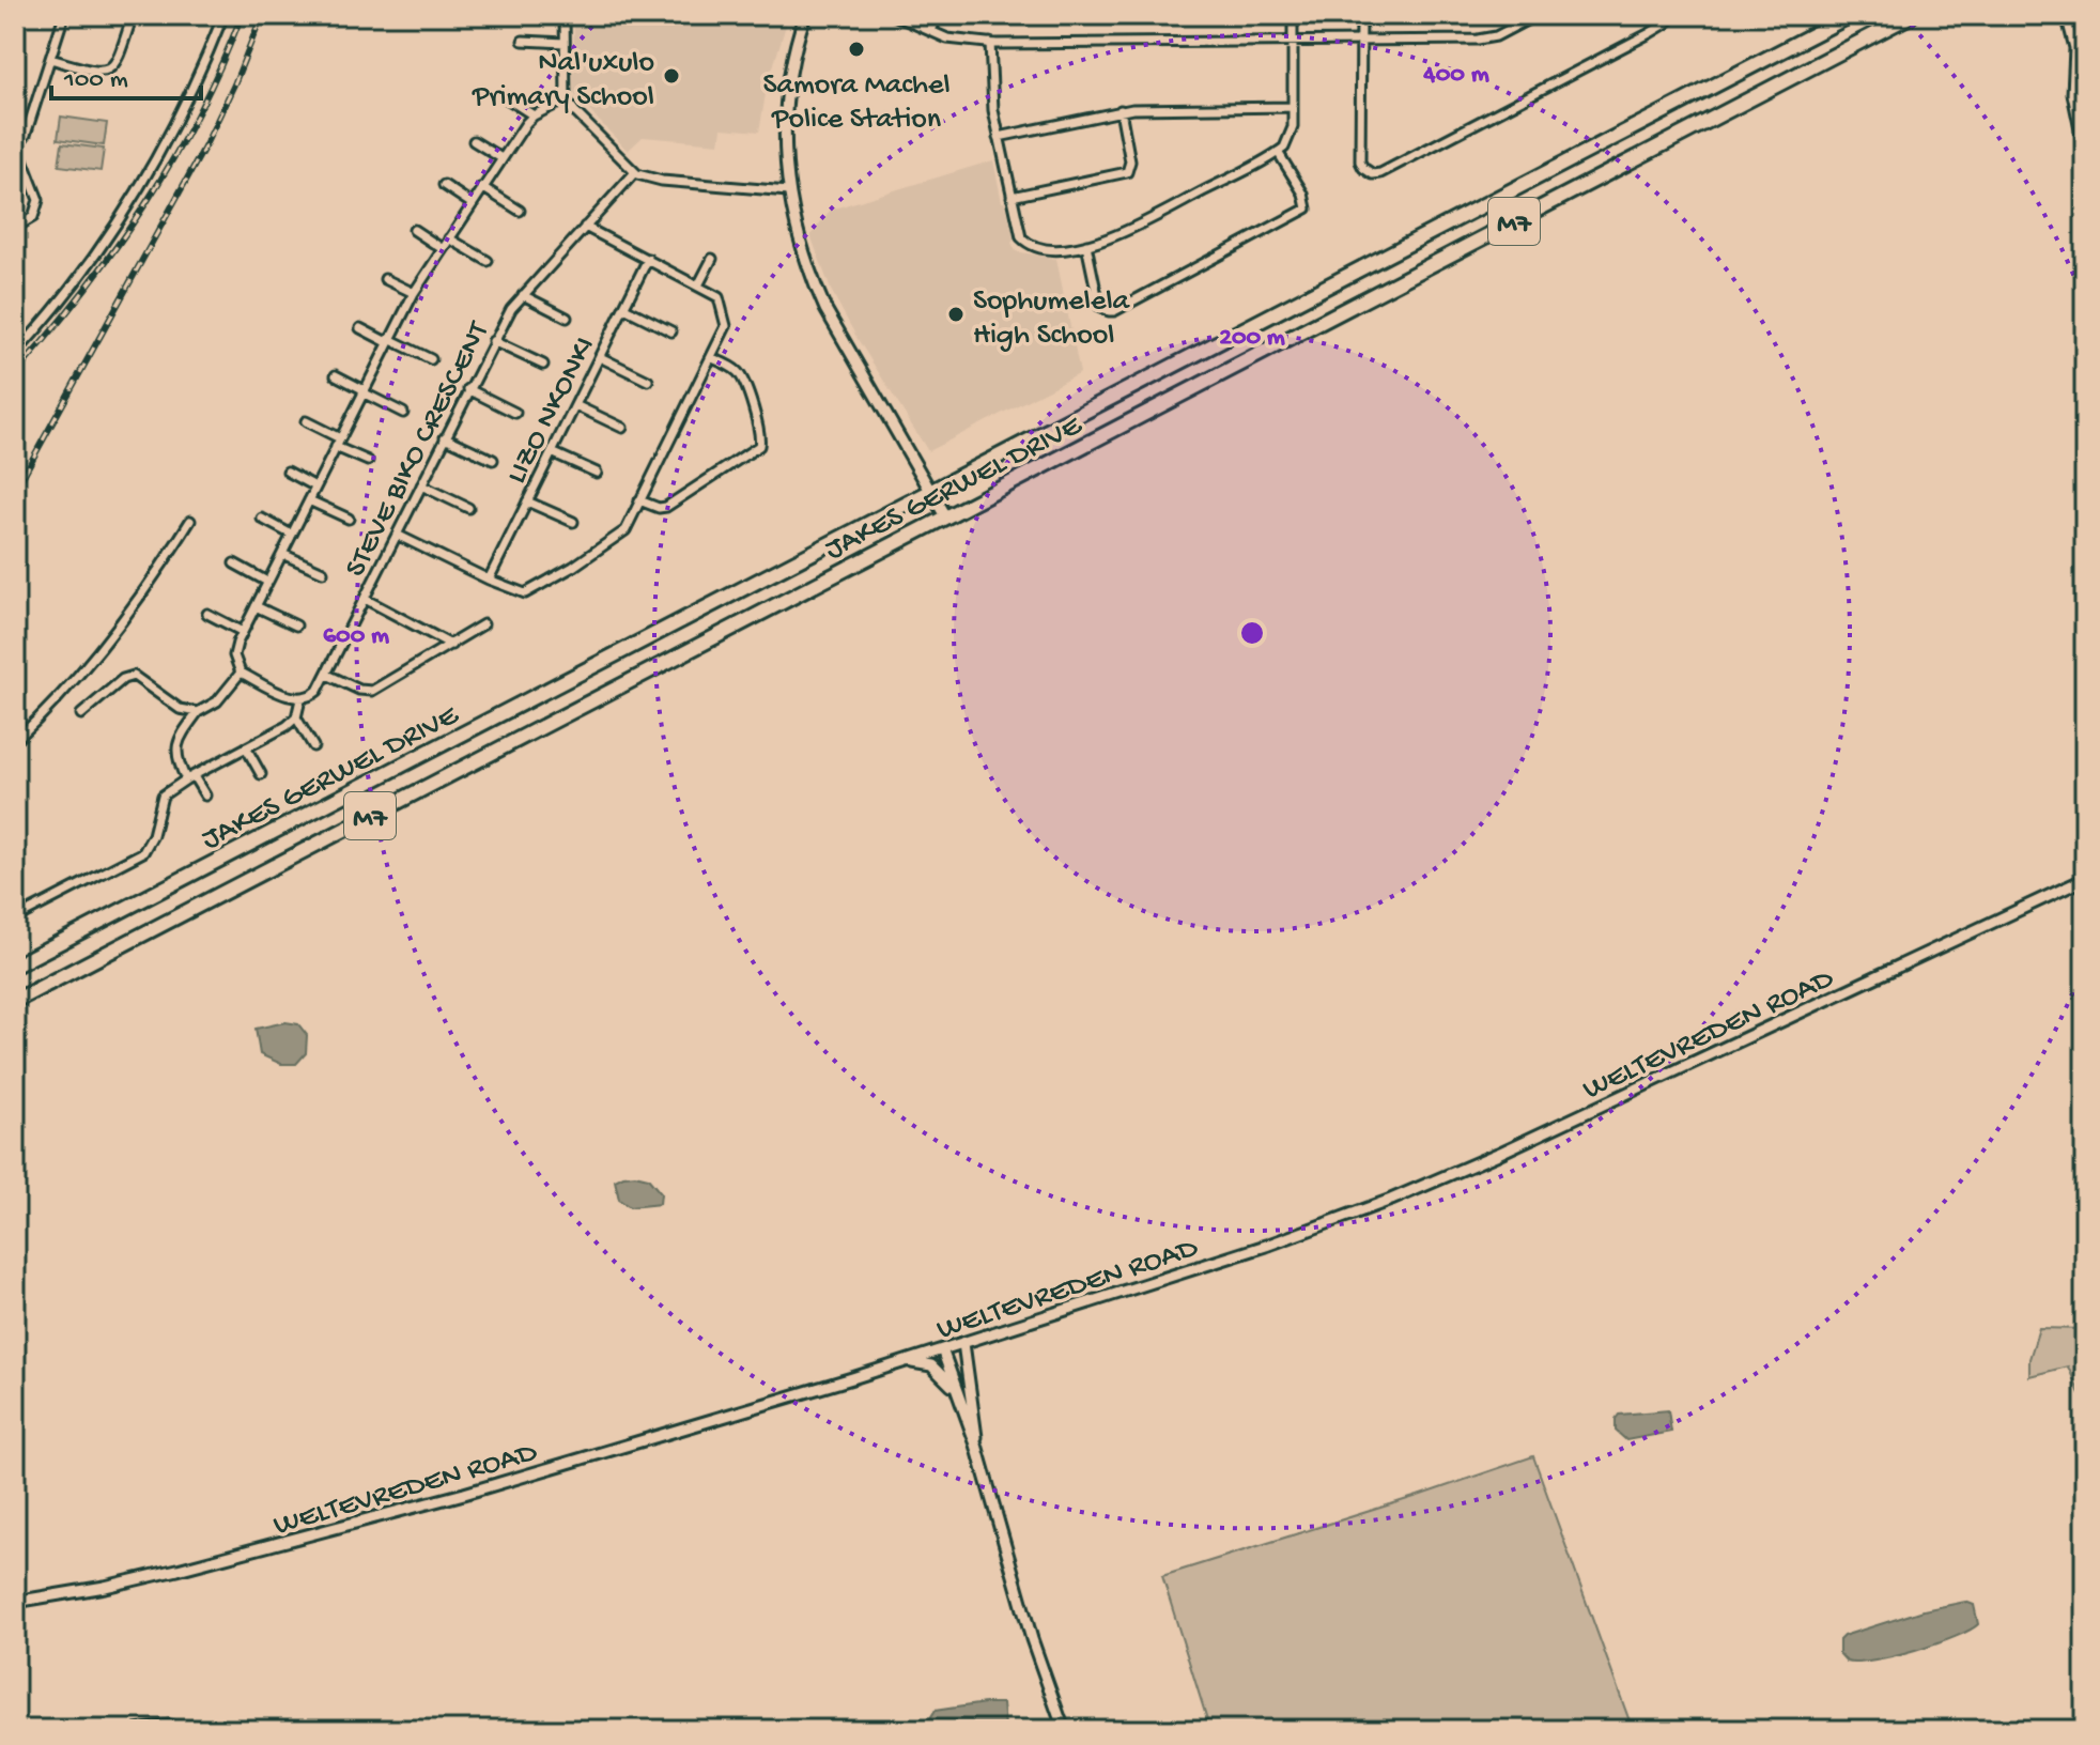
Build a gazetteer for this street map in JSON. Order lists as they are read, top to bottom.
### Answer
{
  "streets": {
    "highway": ["M7", "JAKES GERWEL DRIVE"],
    "street": ["LIZO NKONKI", "STEVE BIKO CRESCENT", "WELTEVREDEN ROAD"]
  },
  "places": ["Samora Machel Police Station", "Nal'uxulo Primary School", "Sophumelela High School"],
  "scale_bar": "100 m",
  "rings": ["400 m", "200 m", "600 m"]
}
